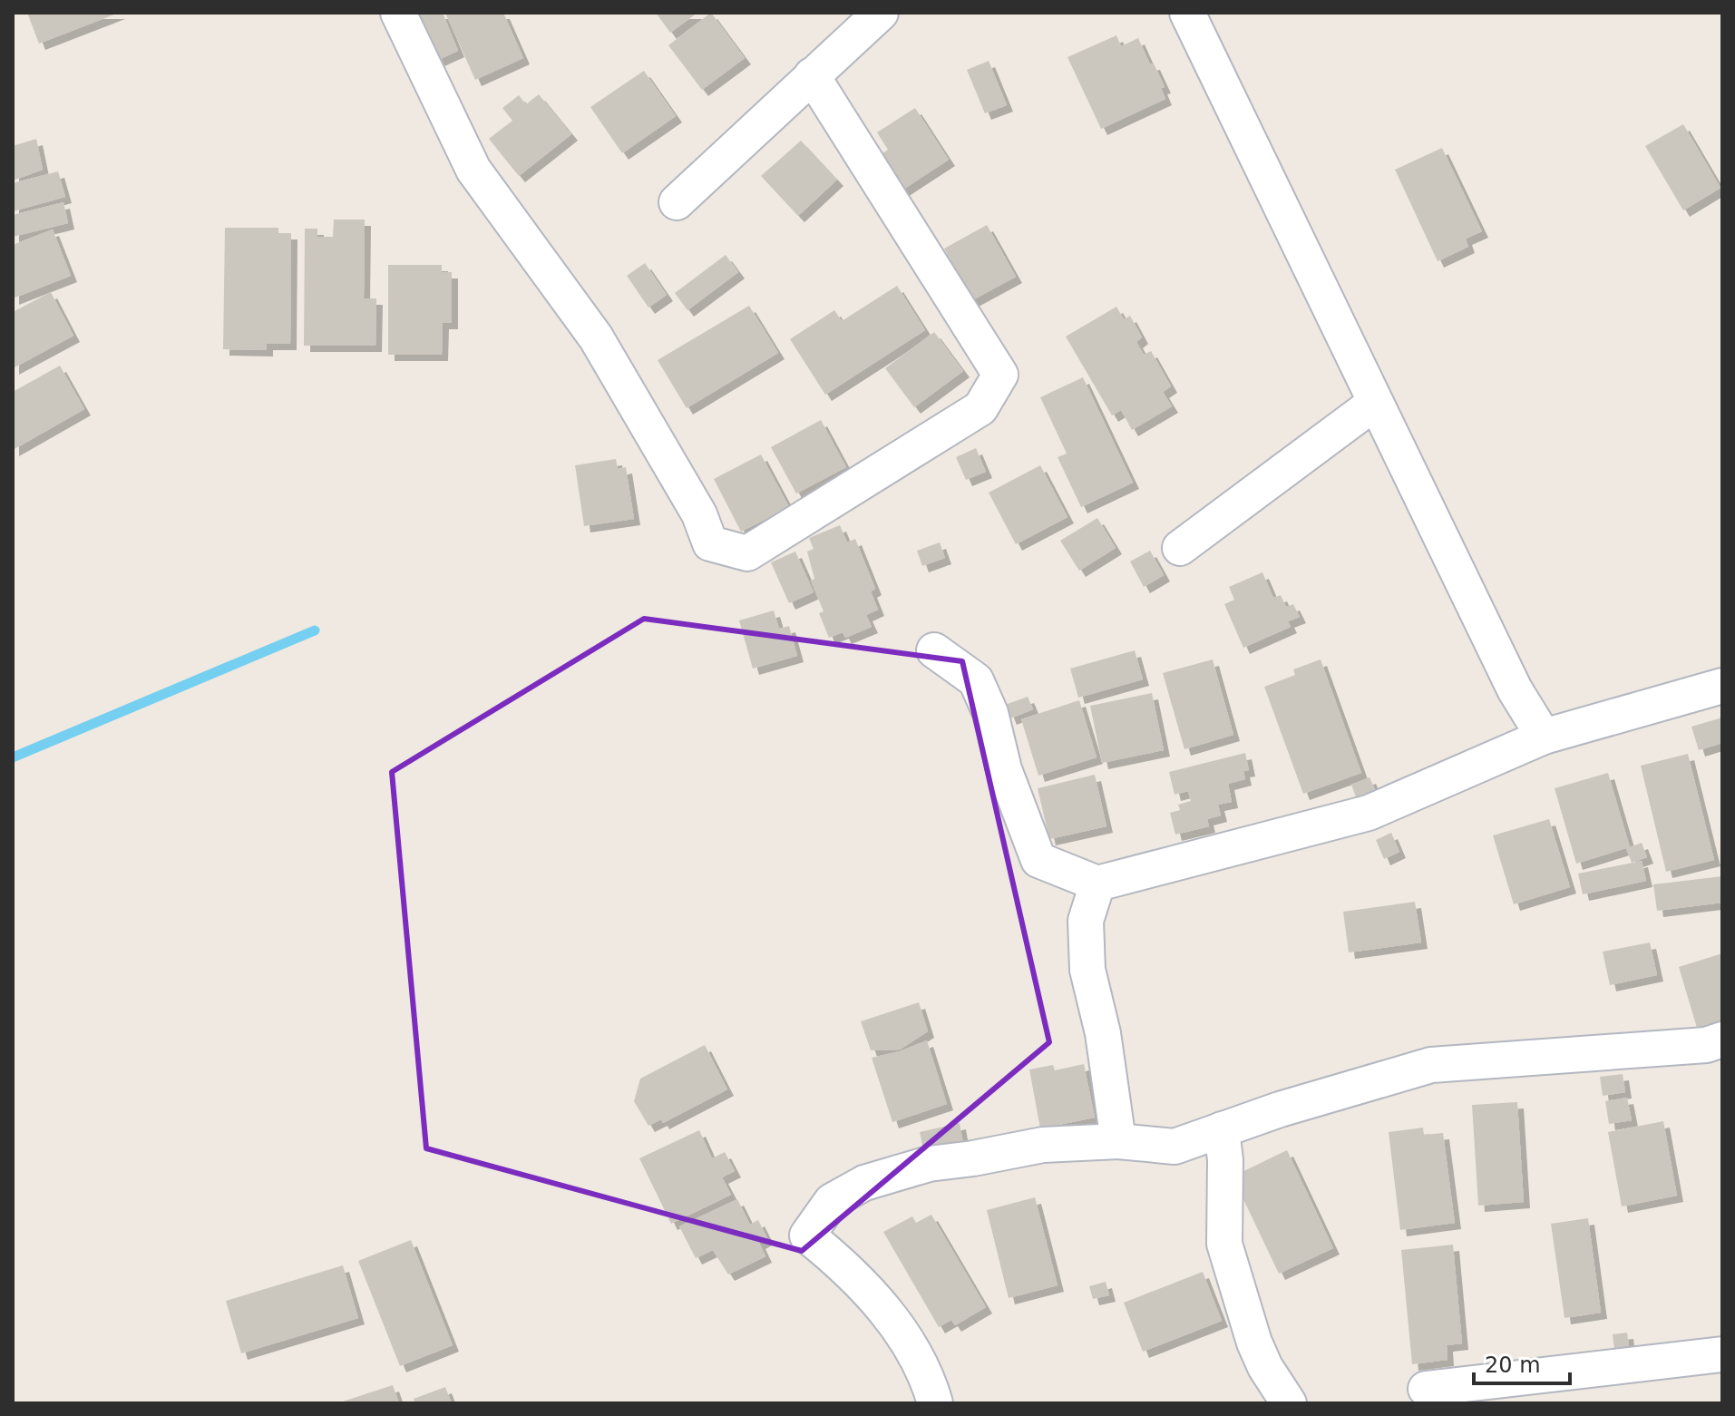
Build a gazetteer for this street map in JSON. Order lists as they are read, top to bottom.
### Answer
{
  "scale_bar": "20 m"
}
